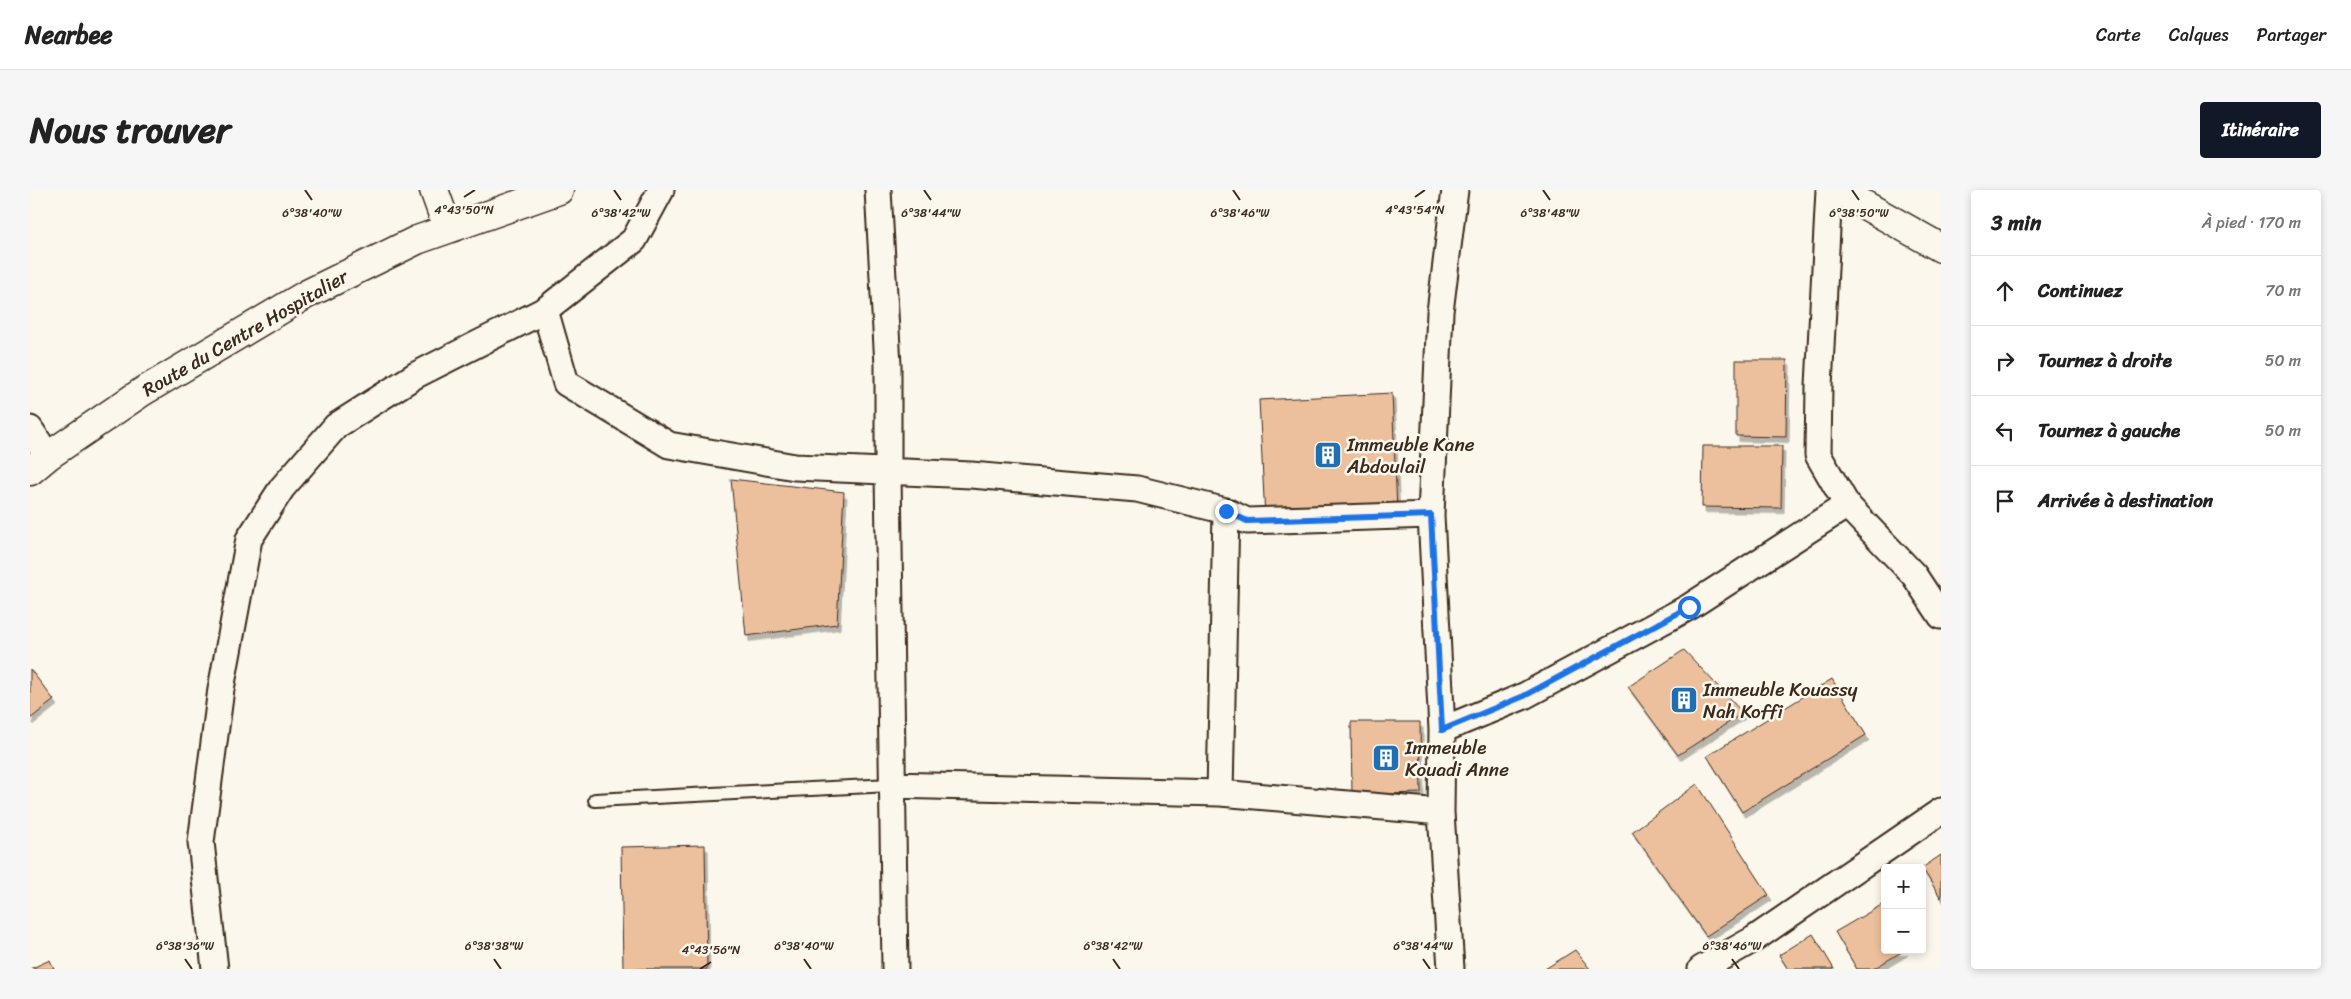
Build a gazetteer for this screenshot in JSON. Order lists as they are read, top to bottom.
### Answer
{
  "streets": {
    "street": ["Route du Centre Hospitalier"]
  },
  "places": {
    "building": ["Immeuble Kane Abdoulail", "Immeuble Kouassy Nah Koffi", "Immeuble Kouadi Anne"]
  },
  "page": {
    "header": "Nearbee",
    "nav": ["Carte", "Calques", "Partager"],
    "title": "Nous trouver",
    "buttons": "Itinéraire",
    "heading": ["3 min", "À pied · 170 m"],
    "list": [
      ["Continuez", "70 m"],
      ["Tournez à droite", "50 m"],
      ["Tournez à gauche", "50 m"],
      "Arrivée à destination"
    ],
    "map_buttons": ["+", "−"]
  },
  "coordinates": [
    "4°43'54\"N",
    "4°43'50\"N",
    "6°38'50\"W",
    "6°38'40\"W",
    "6°38'42\"W",
    "6°38'44\"W",
    "6°38'46\"W",
    "6°38'48\"W",
    "6°38'36\"W",
    "6°38'38\"W",
    "4°43'56\"N"
  ]
}
